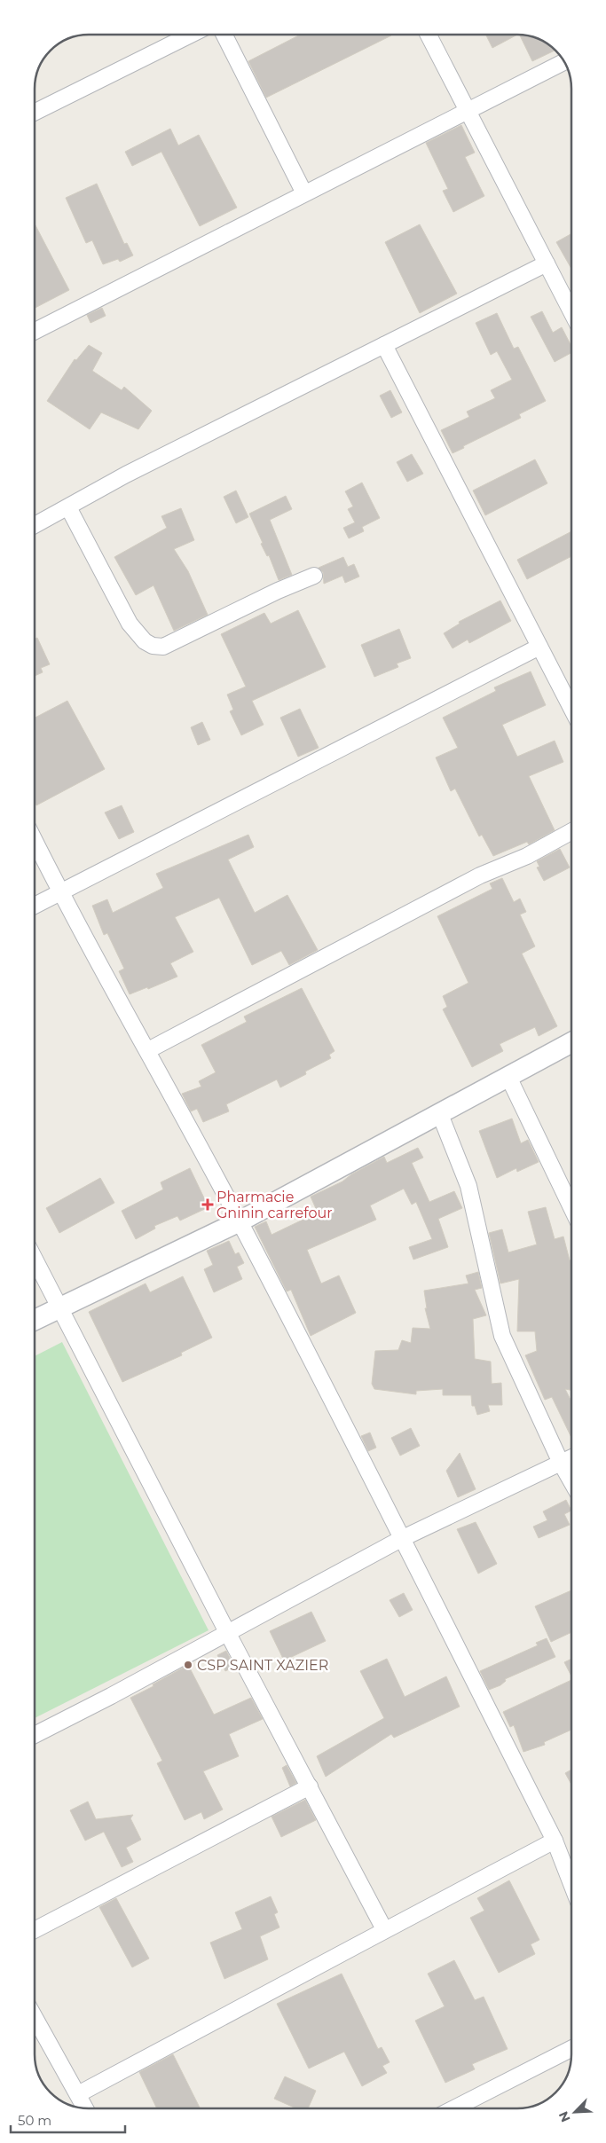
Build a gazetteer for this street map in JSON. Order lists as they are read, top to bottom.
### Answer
{
  "places": {
    "health": ["Pharmacie Gninin carrefour"],
    "other": ["CSP SAINT XAZIER"]
  },
  "scale_bar": "50 m",
  "north": "bottom left"
}
